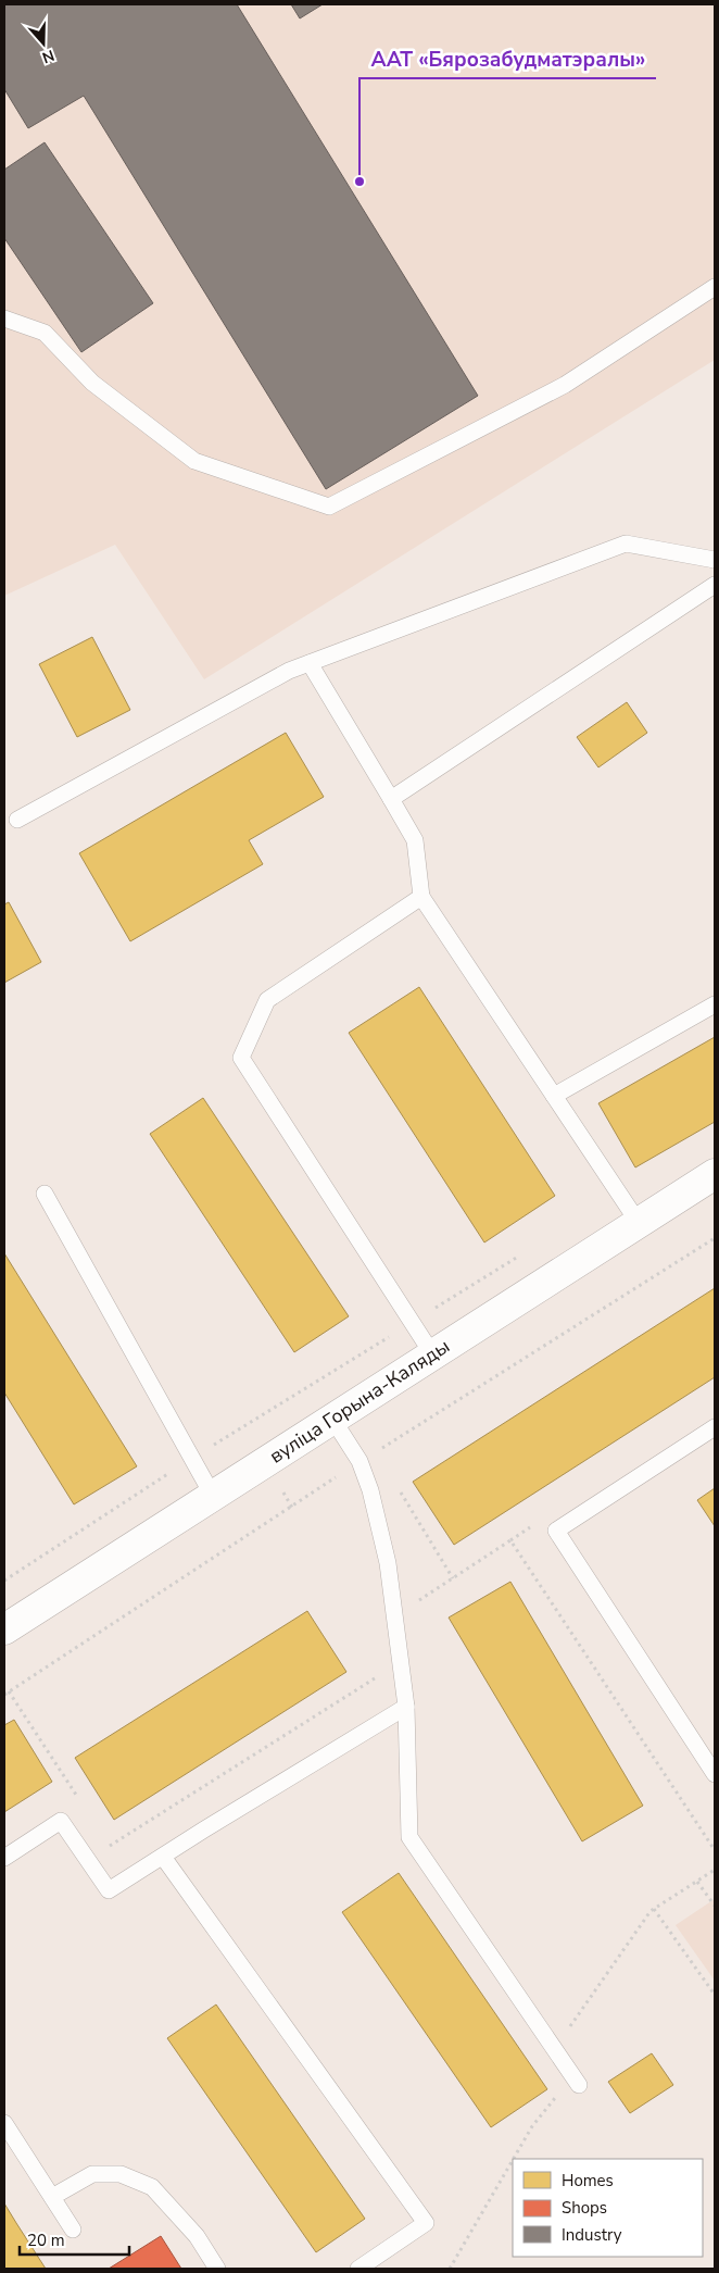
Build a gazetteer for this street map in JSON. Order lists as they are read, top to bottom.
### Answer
{
  "streets": {
    "street": ["вуліца Горына-Каляды"]
  },
  "places": ["ААТ «Бярозабудматэралы»"],
  "legend": ["Homes", "Shops", "Industry"],
  "scale_bar": "20 m",
  "north": "bottom"
}
